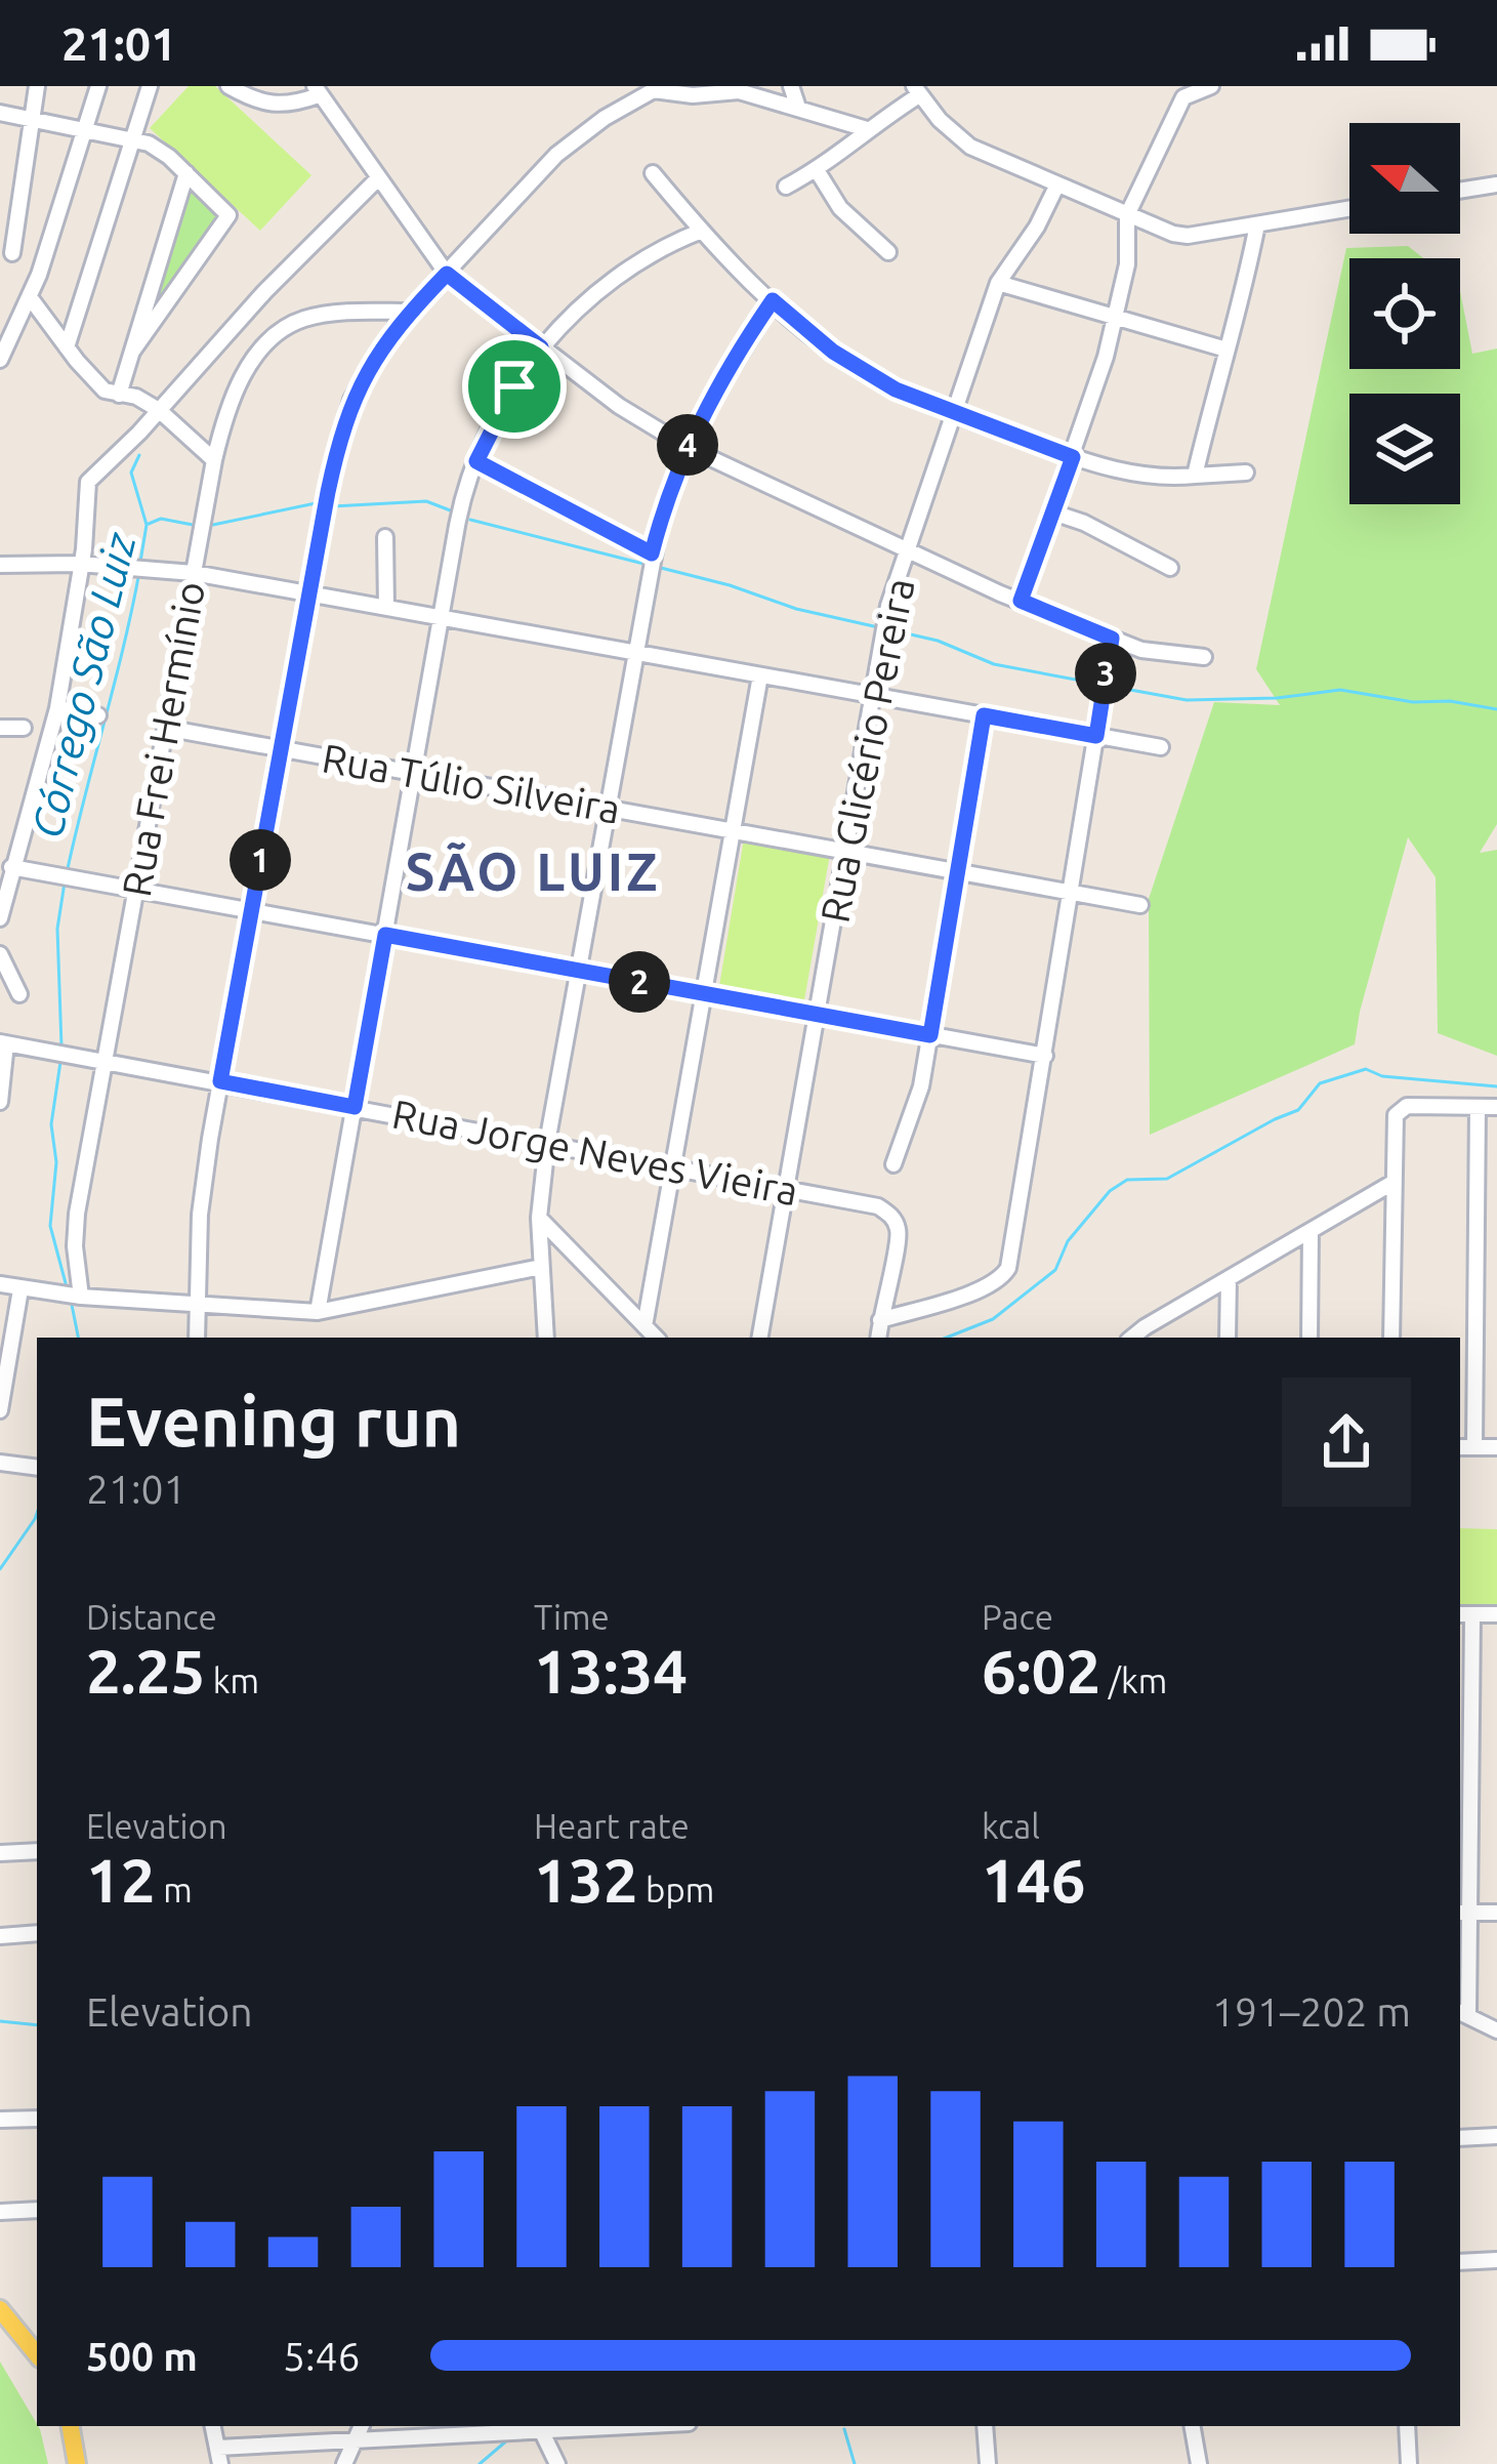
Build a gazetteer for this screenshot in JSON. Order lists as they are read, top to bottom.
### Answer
{
  "streets": {
    "street": [
      "Rua Frei Hermínio",
      "Rua Glicério Pereira",
      "Rua Túlio Silveira",
      "Rua Jorge Neves Vieira"
    ]
  },
  "crossings": [
    ["Rua Frei Hermínio", "Rua Túlio Silveira"],
    ["Rua Frei Hermínio", "Rua Jorge Neves Vieira"],
    ["Rua Glicério Pereira", "Rua Túlio Silveira"],
    ["Rua Glicério Pereira", "Rua Jorge Neves Vieira"]
  ],
  "districts": ["SÃO LUIZ"],
  "water": ["Córrego São Luiz"],
  "north": "left",
  "page": {
    "status": "21:01",
    "pins": [
      "4",
      "3",
      "1",
      "2"
    ],
    "heading": ["Evening run", "21:01"],
    "stats": [
      ["Distance", "2.25 km"],
      ["Time", "13:34"],
      ["Pace", "6:02 /km"],
      ["Elevation", "12 m"],
      ["Heart rate", "132 bpm"],
      ["kcal", "146"]
    ],
    "chart": ["Elevation", "191–202 m"],
    "list": [
      {
        "name": "500 m",
        "note": "5:46"
      }
    ]
  }
}
